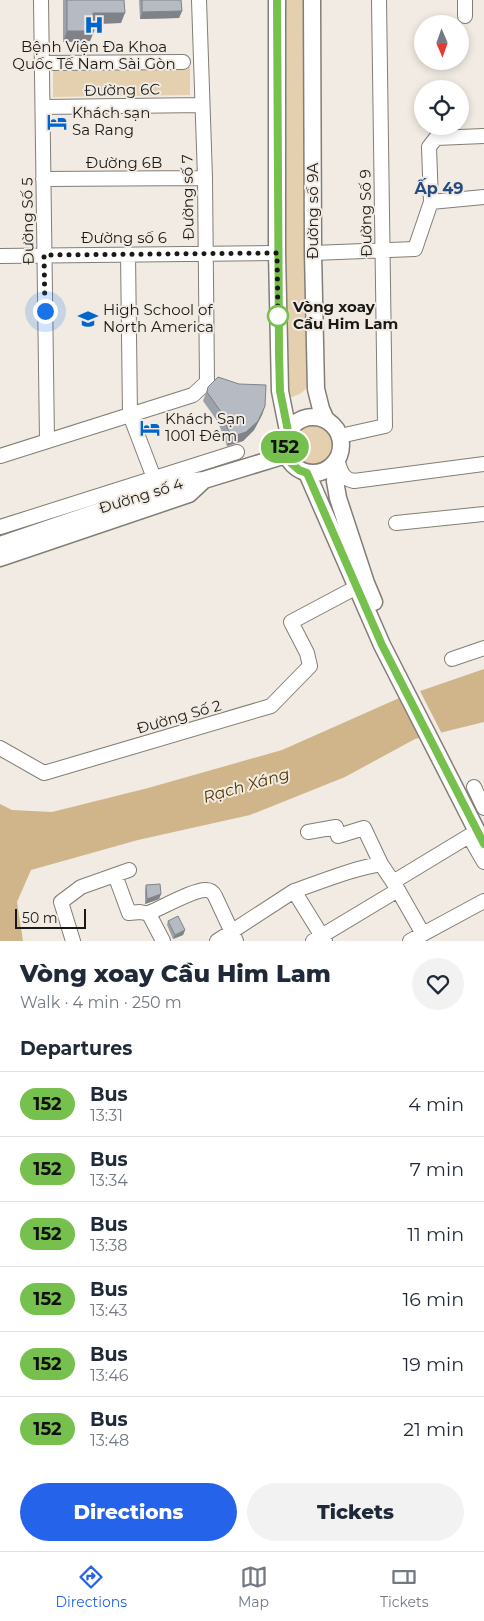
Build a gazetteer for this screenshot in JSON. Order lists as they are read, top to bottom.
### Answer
{
  "streets": {
    "main road": ["Đường số 9A", "Đường số 4"],
    "street": [
      "Đường 6C",
      "Đường 6B",
      "Đường số 7",
      "Đường Số 9",
      "Đường Số 5",
      "Đường số 6",
      "Đường Số 2"
    ]
  },
  "crossings": [
    ["Đường 6C", "Đường số 7"],
    ["Đường 6C", "Đường Số 5"],
    ["Đường 6B", "Đường số 7"],
    ["Đường 6B", "Đường Số 5"],
    ["Đường số 7", "Đường Số 5"],
    ["Đường số 7", "Đường số 6"],
    ["Đường số 9A", "Đường Số 9"],
    ["Đường số 9A", "Đường số 4"],
    ["Đường Số 9", "Đường số 4"],
    ["Đường Số 5", "Đường số 6"]
  ],
  "districts": ["Ấp 49"],
  "water": ["Rạch Xáng"],
  "places": {
    "hospital": ["Bệnh Viện Đa Khoa Quốc Tế Nam Sài Gòn"],
    "hotel": ["Khách sạn Sa Rang", "Khách Sạn 1001 Đêm"],
    "other": ["Vòng xoay Cầu Him Lam"],
    "school or university": ["High School of North America"]
  },
  "lines": ["bus line 152"],
  "scale_bar": "50 m",
  "north": "bottom",
  "page": {
    "on_map": "152",
    "scale": "50 m",
    "heading": [
      ["Vòng xoay Cầu Him Lam", "Walk · 4 min · 250 m"],
      "Departures"
    ],
    "list": [
      {
        "mark": "152",
        "name": "Bus",
        "note": "13:31",
        "value": "4 min"
      },
      {
        "mark": "152",
        "name": "Bus",
        "note": "13:34",
        "value": "7 min"
      },
      {
        "mark": "152",
        "name": "Bus",
        "note": "13:38",
        "value": "11 min"
      },
      {
        "mark": "152",
        "name": "Bus",
        "note": "13:43",
        "value": "16 min"
      },
      {
        "mark": "152",
        "name": "Bus",
        "note": "13:46",
        "value": "19 min"
      },
      {
        "mark": "152",
        "name": "Bus",
        "note": "13:48",
        "value": "21 min"
      }
    ],
    "buttons": ["Directions", "Tickets"],
    "tabs": ["Directions", "Map", "Tickets"]
  }
}
